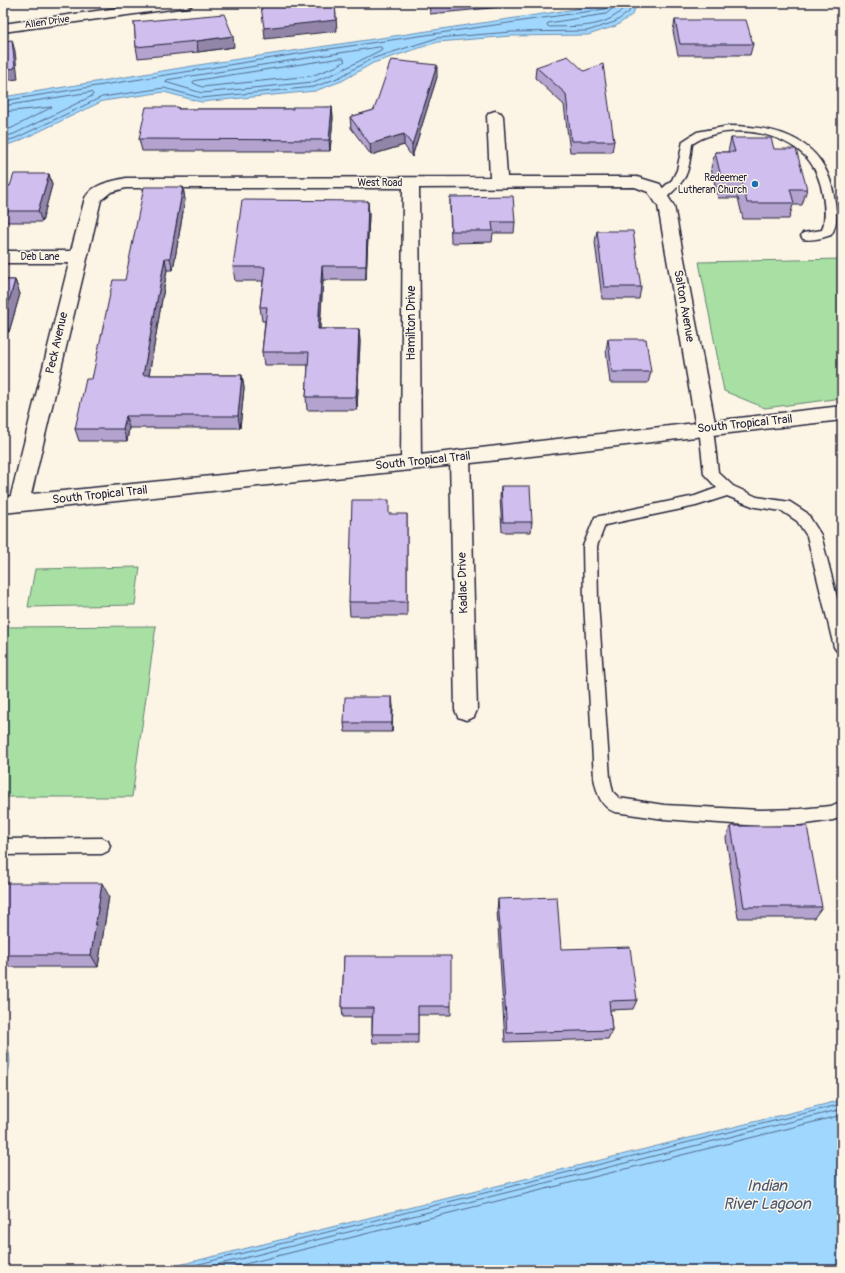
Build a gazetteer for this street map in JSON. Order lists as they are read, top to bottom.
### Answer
{
  "streets": {
    "street": [
      "Allen Drive",
      "West Road",
      "Deb Lane",
      "Salton Avenue",
      "Hamilton Drive",
      "Peck Avenue",
      "South Tropical Trail",
      "Kadlac Drive"
    ]
  },
  "crossings": [
    ["West Road", "Salton Avenue"],
    ["West Road", "Hamilton Drive"],
    ["West Road", "Peck Avenue"],
    ["Deb Lane", "Peck Avenue"],
    ["Salton Avenue", "South Tropical Trail"],
    ["Hamilton Drive", "South Tropical Trail"],
    ["Peck Avenue", "South Tropical Trail"],
    ["South Tropical Trail", "Kadlac Drive"]
  ],
  "water": ["Indian River Lagoon"],
  "places": ["Redeemer Lutheran Church"]
}
